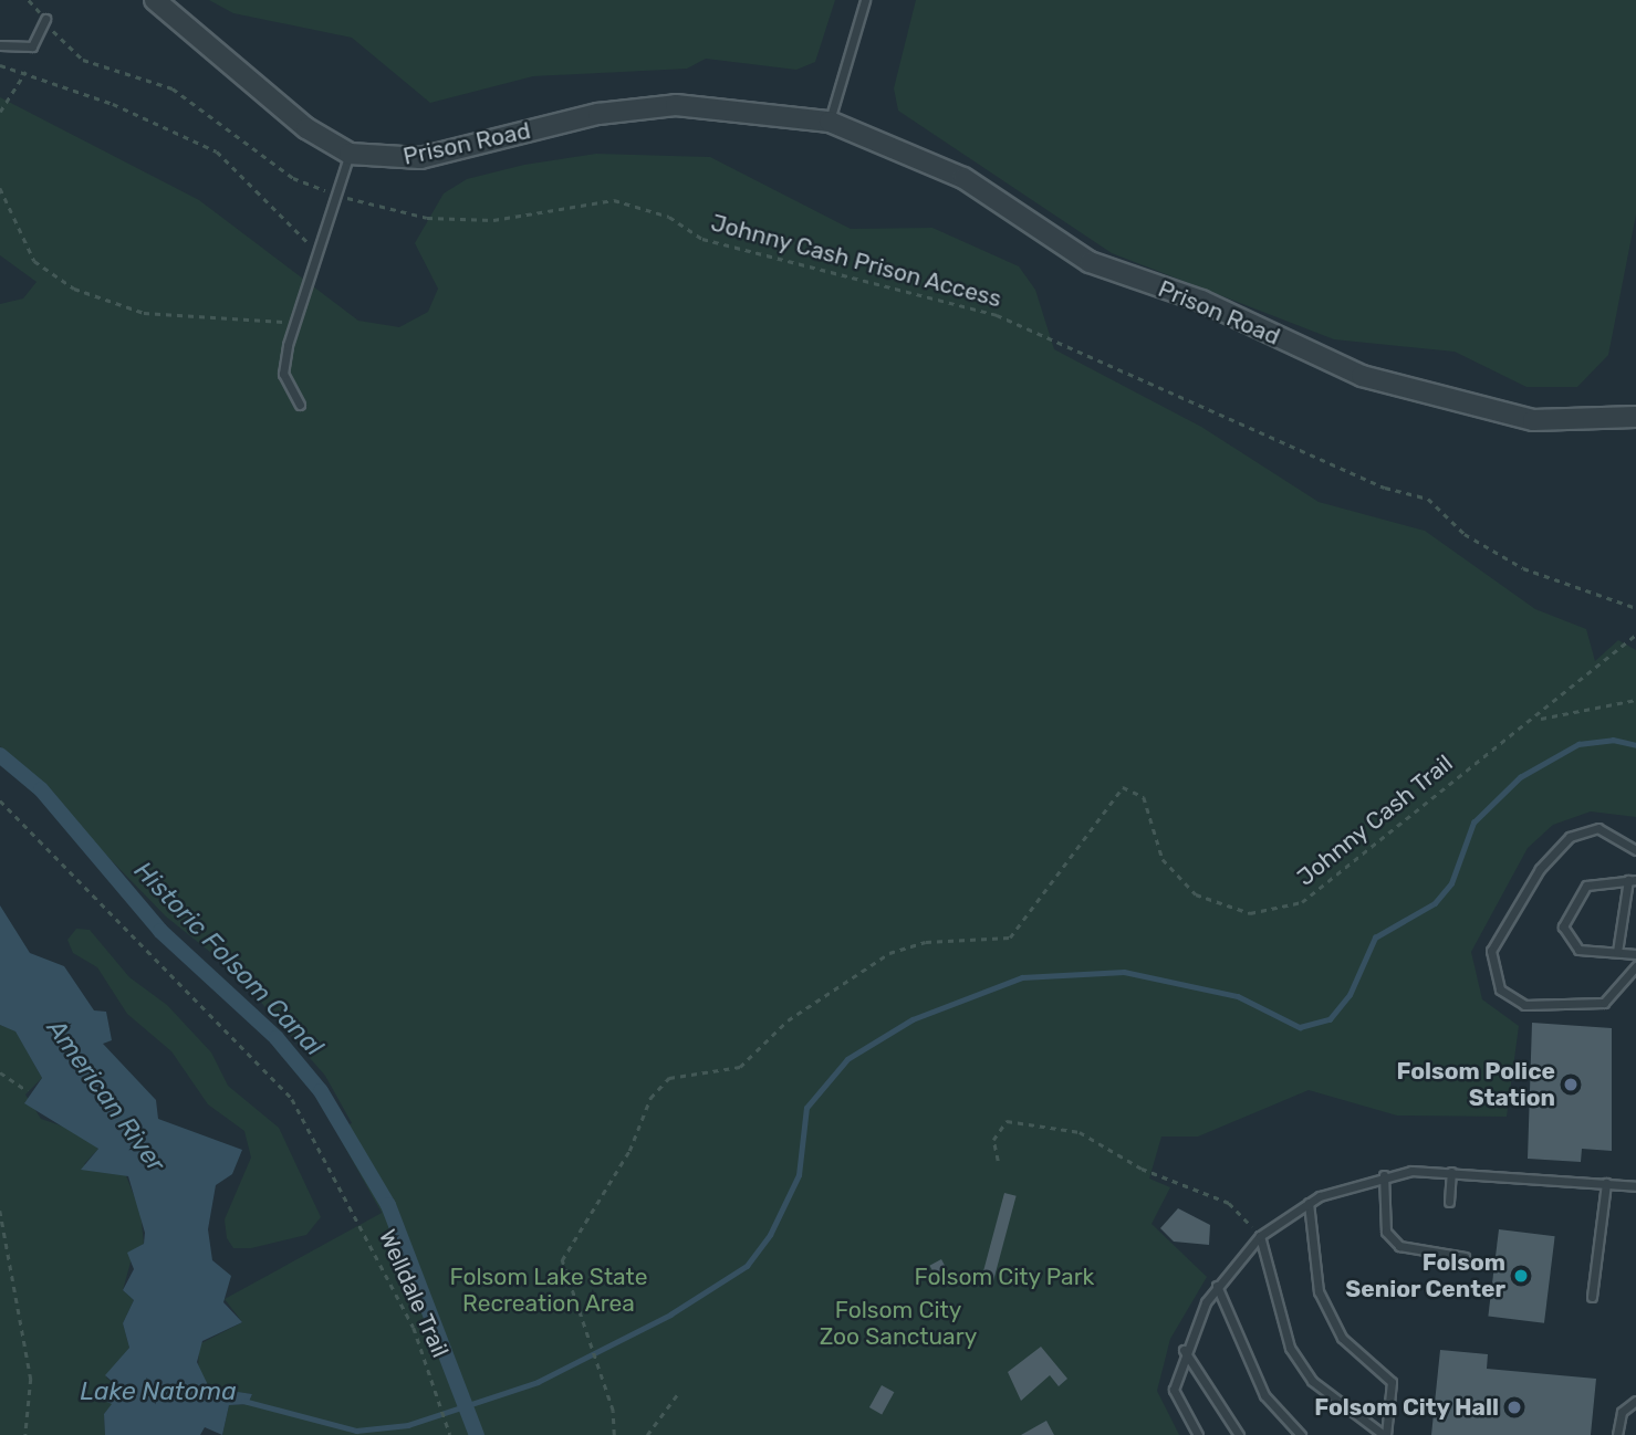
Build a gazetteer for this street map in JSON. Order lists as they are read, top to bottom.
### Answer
{
  "streets": {
    "street": ["Prison Road"],
    "path": ["Johnny Cash Prison Access", "Johnny Cash Trail", "Welldale Trail"]
  },
  "water": ["Historic Folsom Canal", "American River", "Lake Natoma"],
  "parks": ["Folsom Lake State Recreation Area", "Folsom City Park", "Folsom City Zoo Sanctuary"],
  "places": ["Folsom Police Station", "Folsom Senior Center", "Folsom City Hall"]
}
